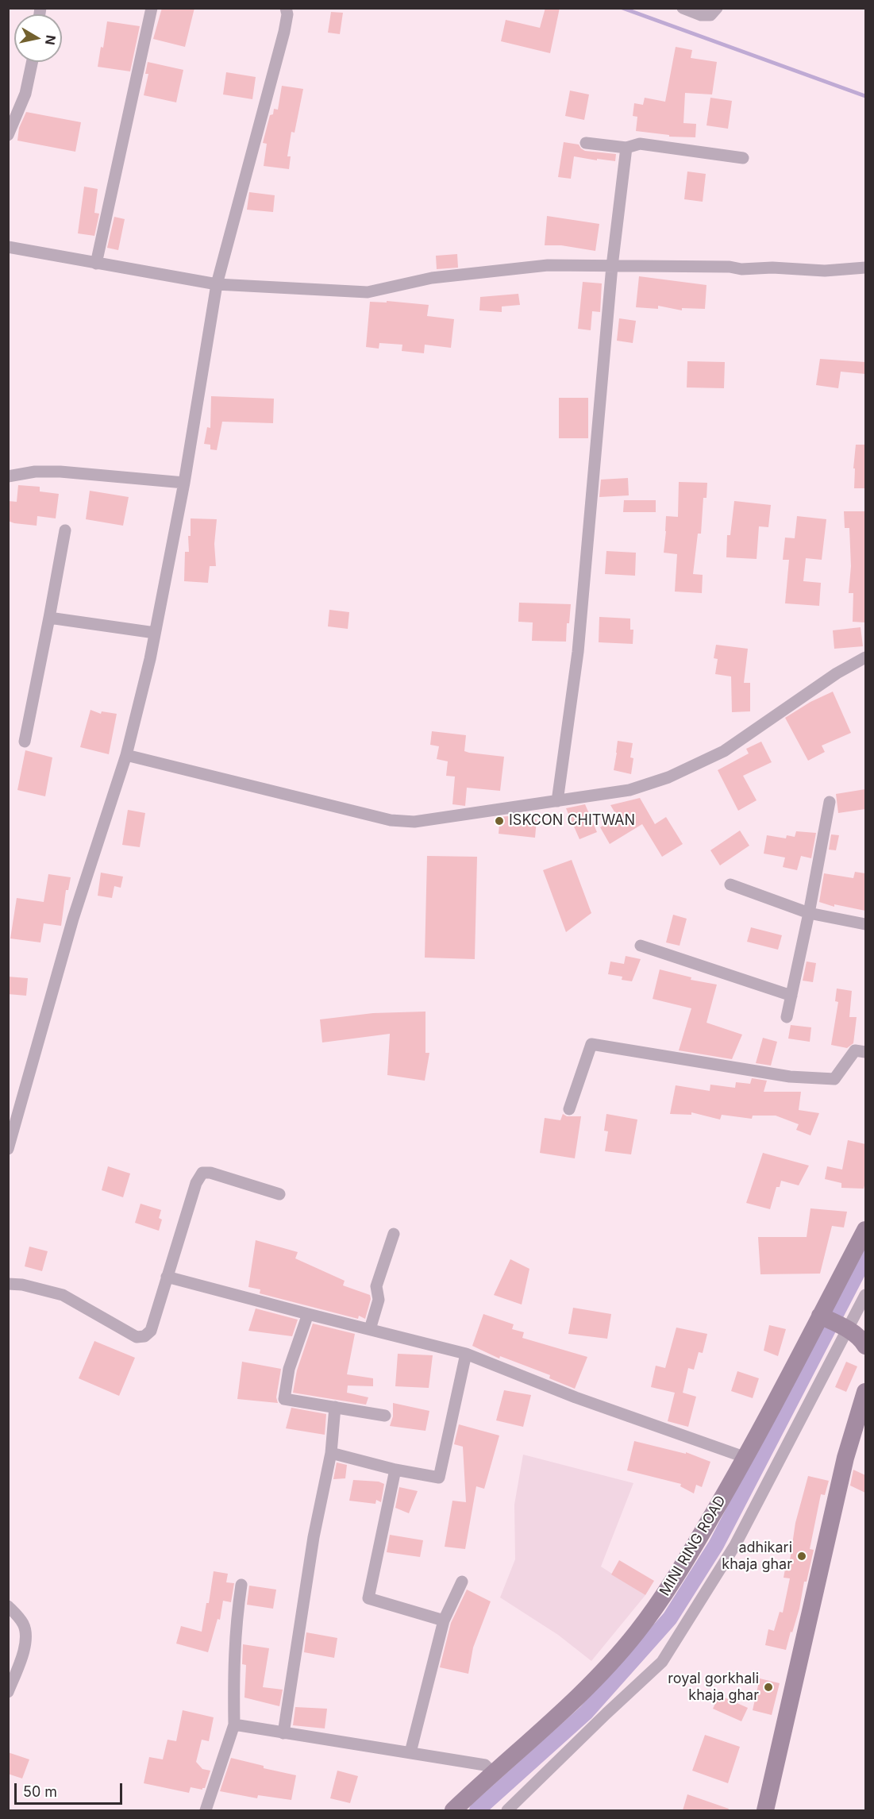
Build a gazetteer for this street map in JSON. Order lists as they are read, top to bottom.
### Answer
{
  "streets": {
    "main road": ["MINI RING ROAD"]
  },
  "places": ["ISKCON CHITWAN", "adhikari khaja ghar", "royal gorkhali khaja ghar"],
  "scale_bar": "50 m",
  "north": "right"
}
